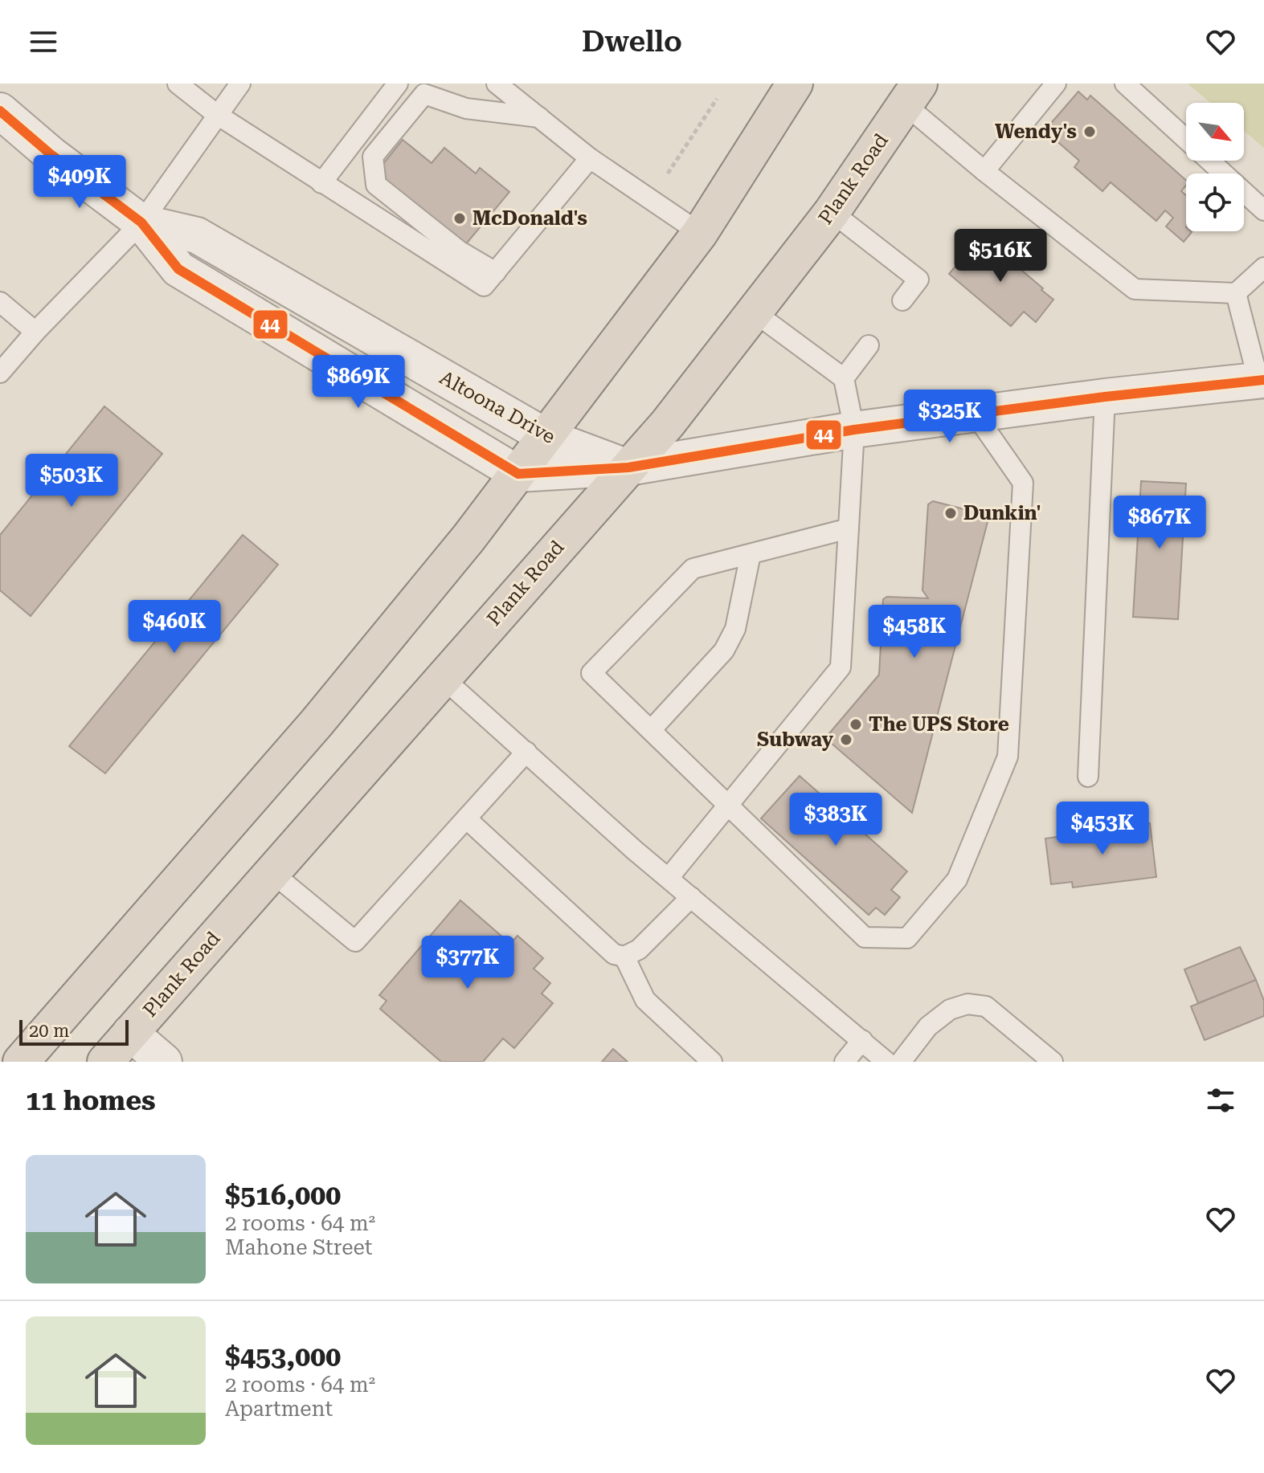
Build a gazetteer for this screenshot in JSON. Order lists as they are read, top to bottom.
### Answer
{
  "streets": {
    "highway": ["Plank Road"],
    "street": ["Altoona Drive"]
  },
  "crossings": [
    ["Plank Road", "Altoona Drive"]
  ],
  "places": [
    "Wendy's",
    "McDonald's",
    "Dunkin'",
    "The UPS Store",
    "Subway"
  ],
  "lines": ["transit line 44"],
  "scale_bar": "20 m",
  "north": "bottom right",
  "page": {
    "header": "Dwello",
    "price": [
      "$409K",
      "$516K",
      "$869K",
      "$325K",
      "$503K",
      "$867K",
      "$460K",
      "$458K",
      "$383K",
      "$453K",
      "$377K"
    ],
    "scale": "20 m",
    "heading": "11 homes",
    "list": [
      {
        "name": "$516,000",
        "note": "2 rooms · 64 m² · Mahone Street"
      },
      {
        "name": "$453,000",
        "note": "2 rooms · 64 m² · Apartment"
      }
    ]
  }
}
